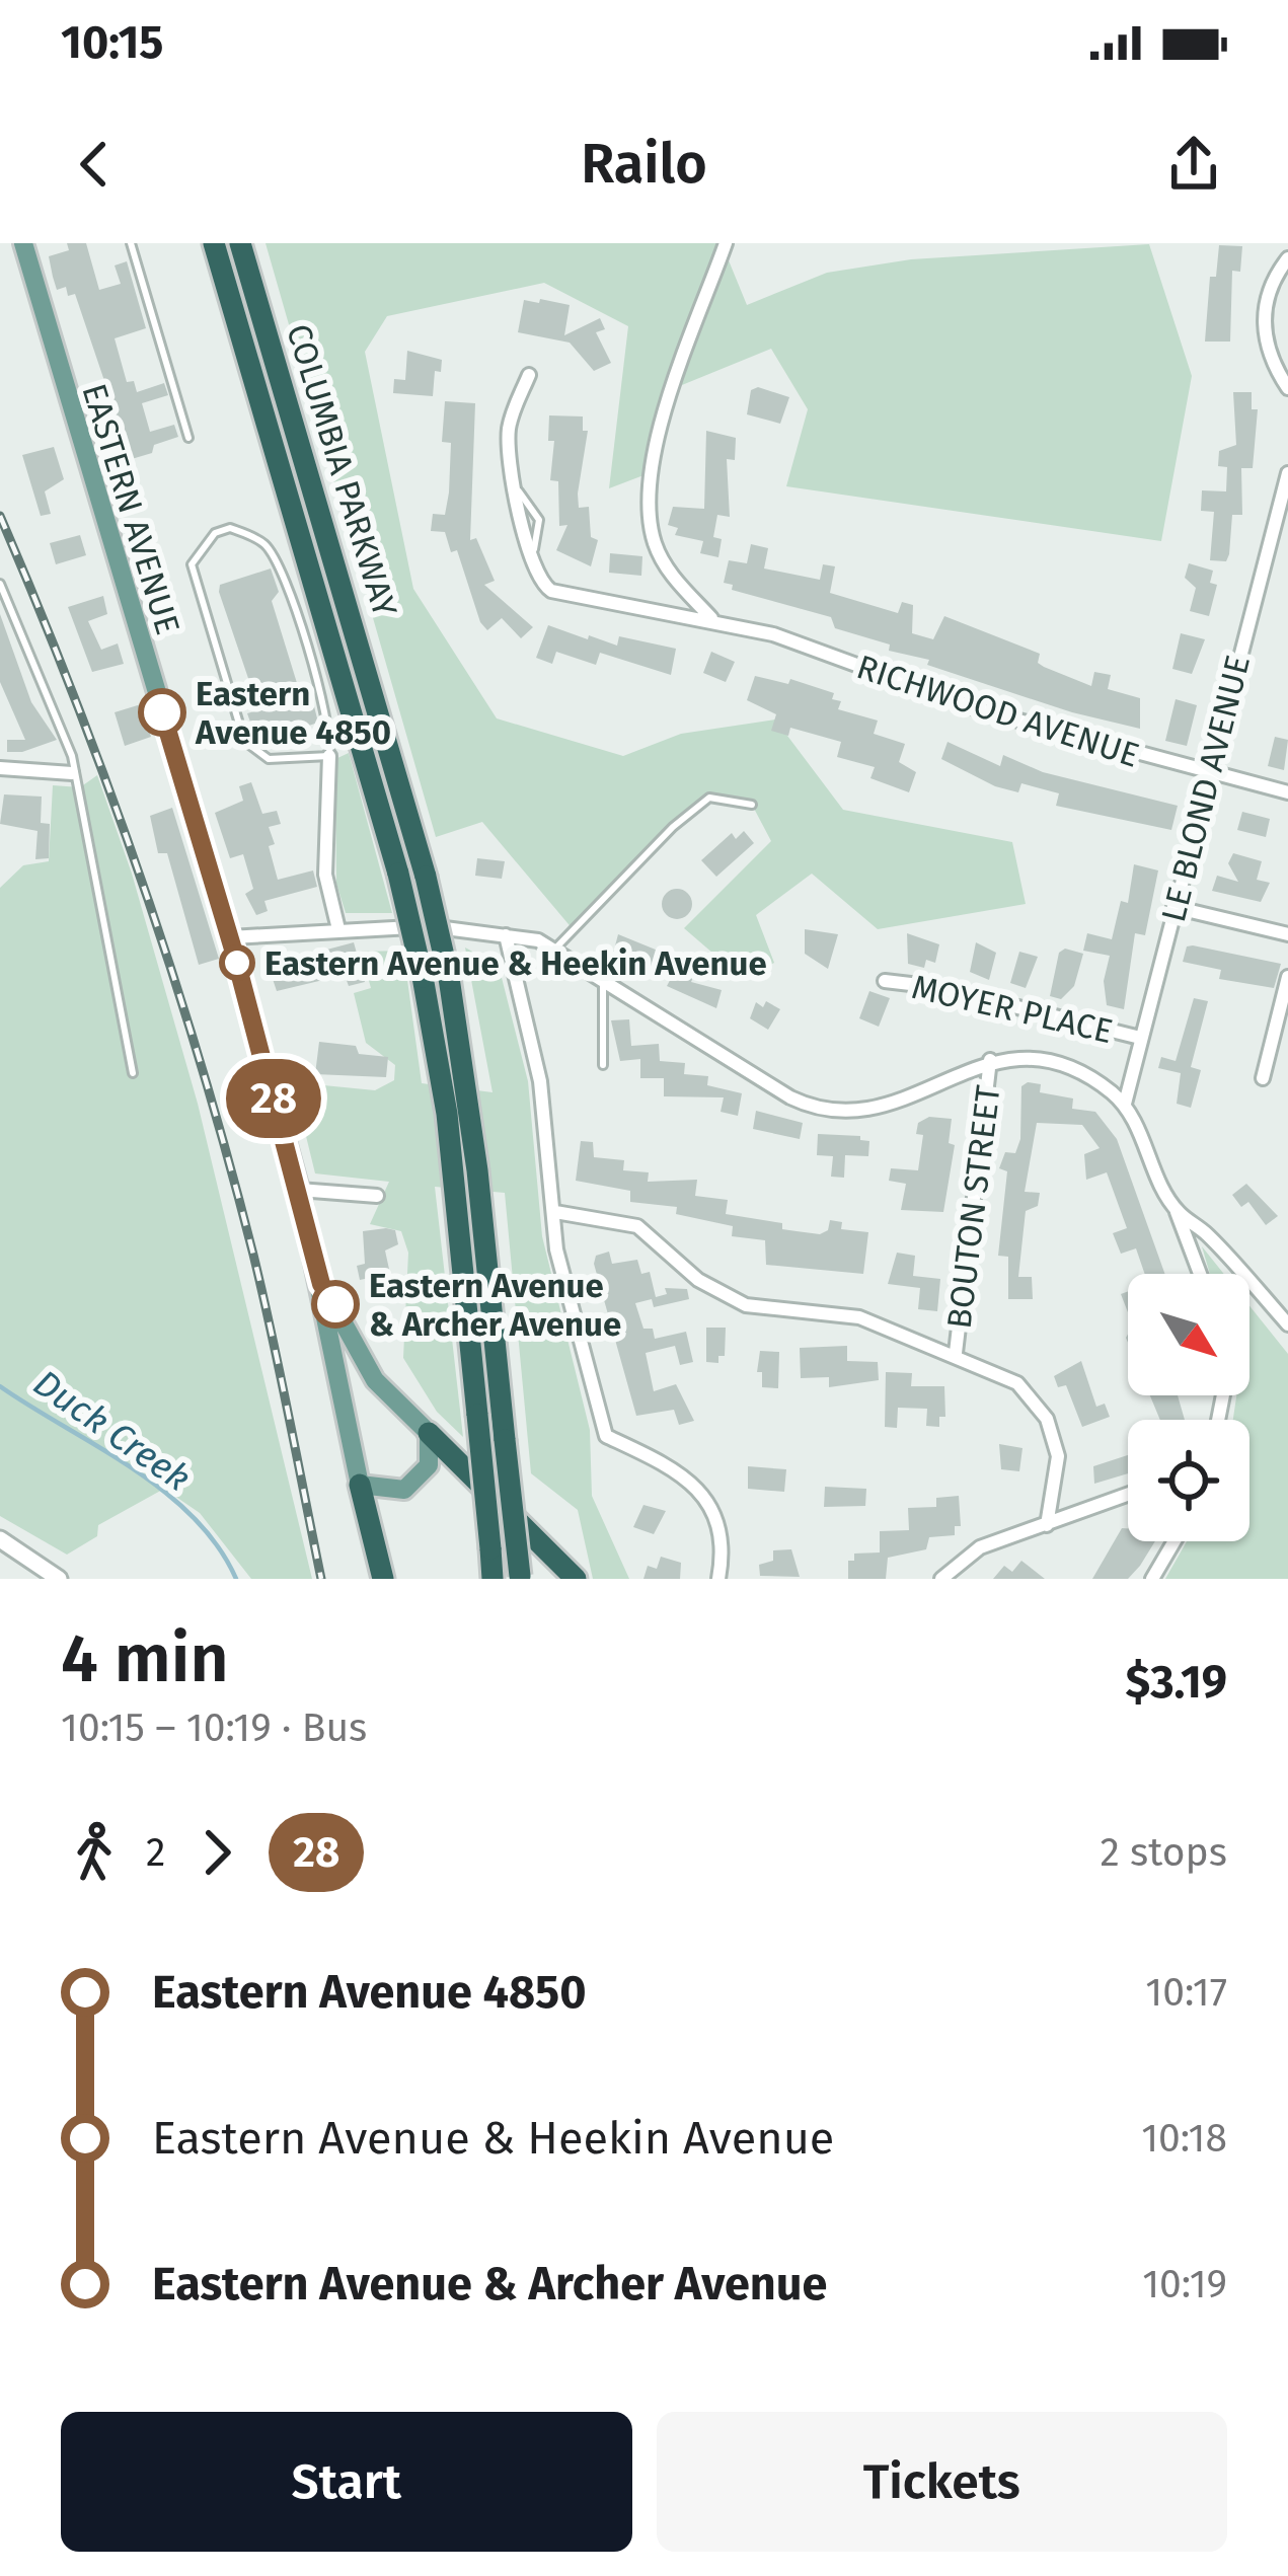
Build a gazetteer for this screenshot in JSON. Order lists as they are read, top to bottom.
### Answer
{
  "streets": {
    "highway": ["COLUMBIA PARKWAY"],
    "main road": ["EASTERN AVENUE"],
    "street": [
      "RICHWOOD AVENUE",
      "LE BLOND AVENUE",
      "MOYER PLACE",
      "BOUTON STREET"
    ]
  },
  "crossings": [
    ["RICHWOOD AVENUE", "LE BLOND AVENUE"],
    ["LE BLOND AVENUE", "MOYER PLACE"]
  ],
  "water": ["Duck Creek"],
  "places": ["Eastern Avenue 4850", "Eastern Avenue & Heekin Avenue", "Eastern Avenue & Archer Avenue"],
  "lines": ["bus line 28"],
  "north": "bottom right",
  "page": {
    "status": "10:15",
    "header": "Railo",
    "on_map": "28",
    "heading": ["4 min", "10:15 – 10:19 · Bus", "$3.19"],
    "legs": ["2", "28", "2 stops"],
    "list": [
      {
        "name": "Eastern Avenue 4850",
        "value": "10:17"
      },
      {
        "name": "Eastern Avenue & Heekin Avenue",
        "value": "10:18"
      },
      {
        "name": "Eastern Avenue & Archer Avenue",
        "value": "10:19"
      }
    ],
    "buttons": ["Start", "Tickets"]
  }
}
